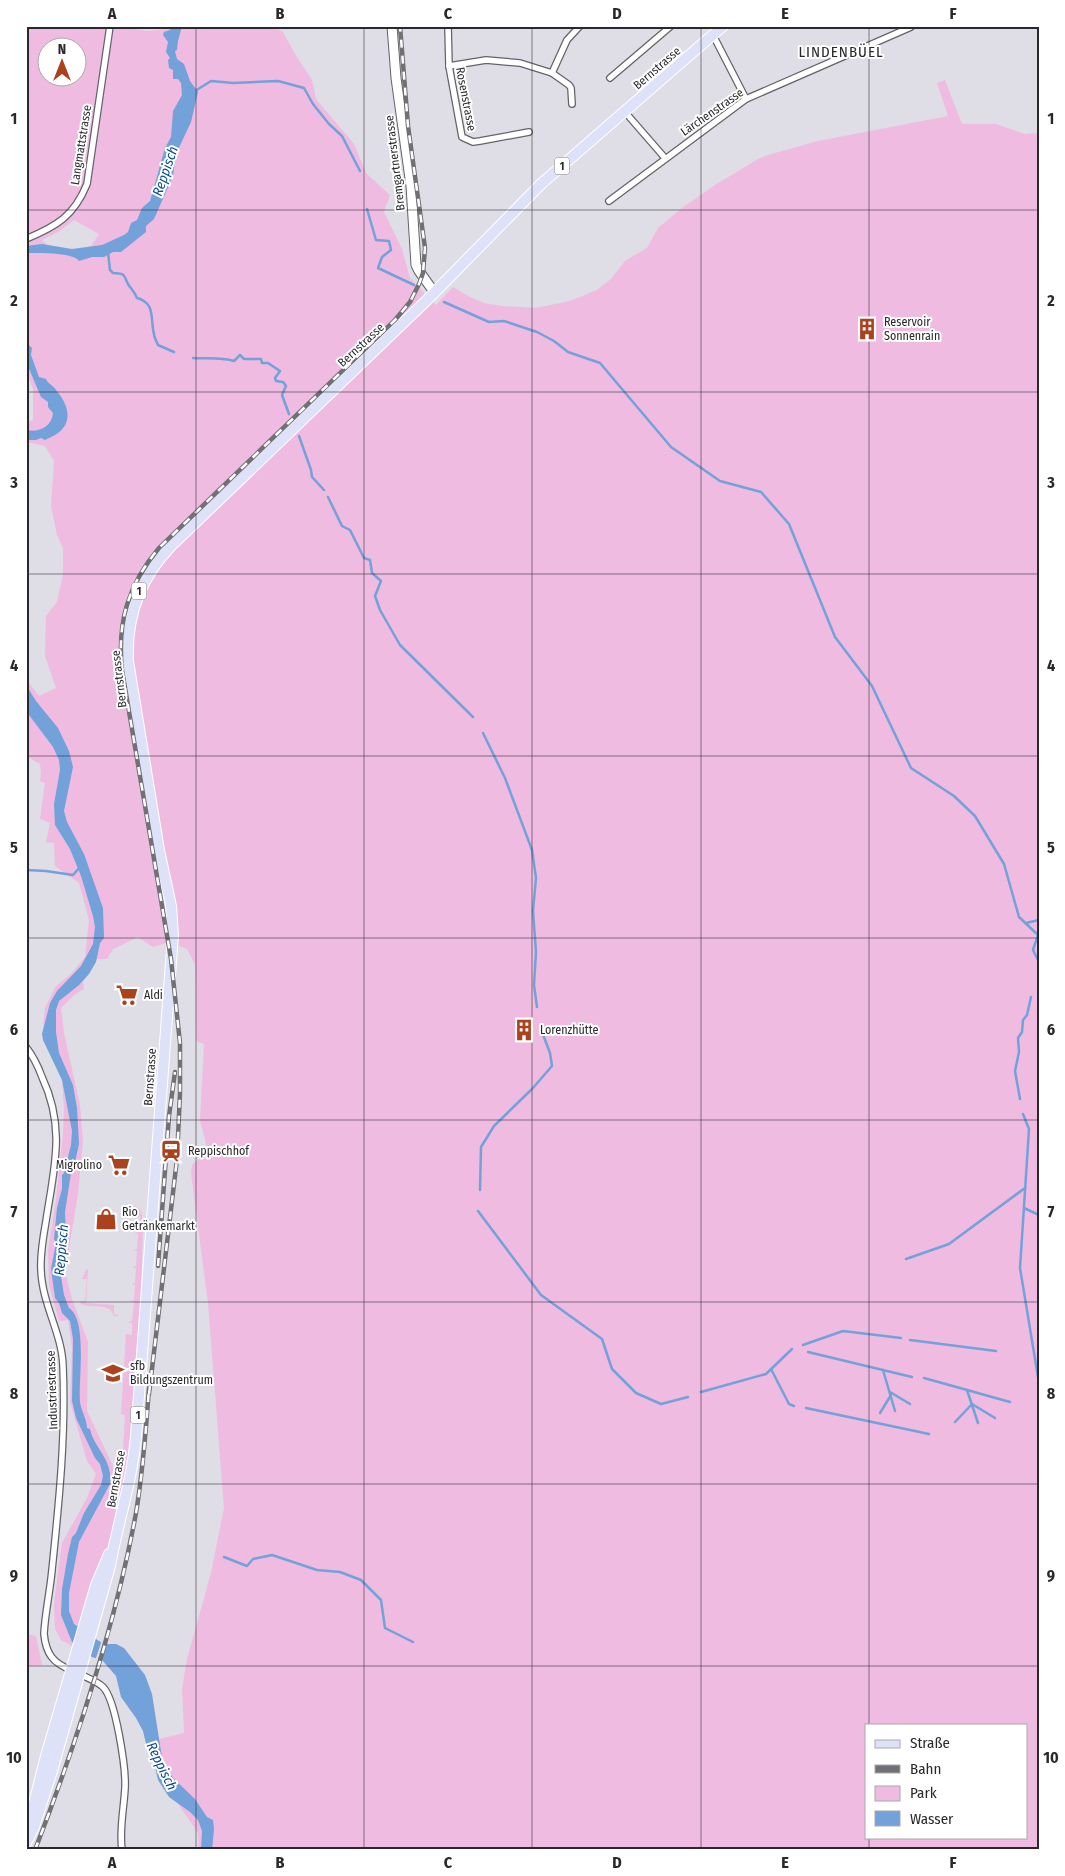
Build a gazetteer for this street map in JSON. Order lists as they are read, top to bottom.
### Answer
{
  "streets": {
    "main road": ["Bernstrasse", "Bremgartnerstrasse", "1"],
    "street": [
      "Rosenstrasse",
      "Lärchenstrasse",
      "Langmattstrasse",
      "Industriestrasse"
    ]
  },
  "crossings": [
    ["Bernstrasse", "Bremgartnerstrasse"],
    ["Bernstrasse", "Industriestrasse"]
  ],
  "districts": ["LINDENBÜEL"],
  "water": ["Reppisch"],
  "places": {
    "building": ["Reservoir Sonnenrain", "Lorenzhütte"],
    "supermarket": ["Aldi", "Migrolino"],
    "station": ["Reppischhof"],
    "shop": ["Rio Getränkemarkt"],
    "school or university": ["sfb Bildungszentrum"]
  },
  "legend": [
    "Straße",
    "Bahn",
    "Park",
    "Wasser"
  ],
  "north": "top",
  "grid": {
    "columns": [
      "A",
      "B",
      "C",
      "D",
      "E",
      "F"
    ],
    "rows": [
      "1",
      "2",
      "3",
      "4",
      "5",
      "6",
      "7",
      "8",
      "9",
      "10"
    ]
  }
}
